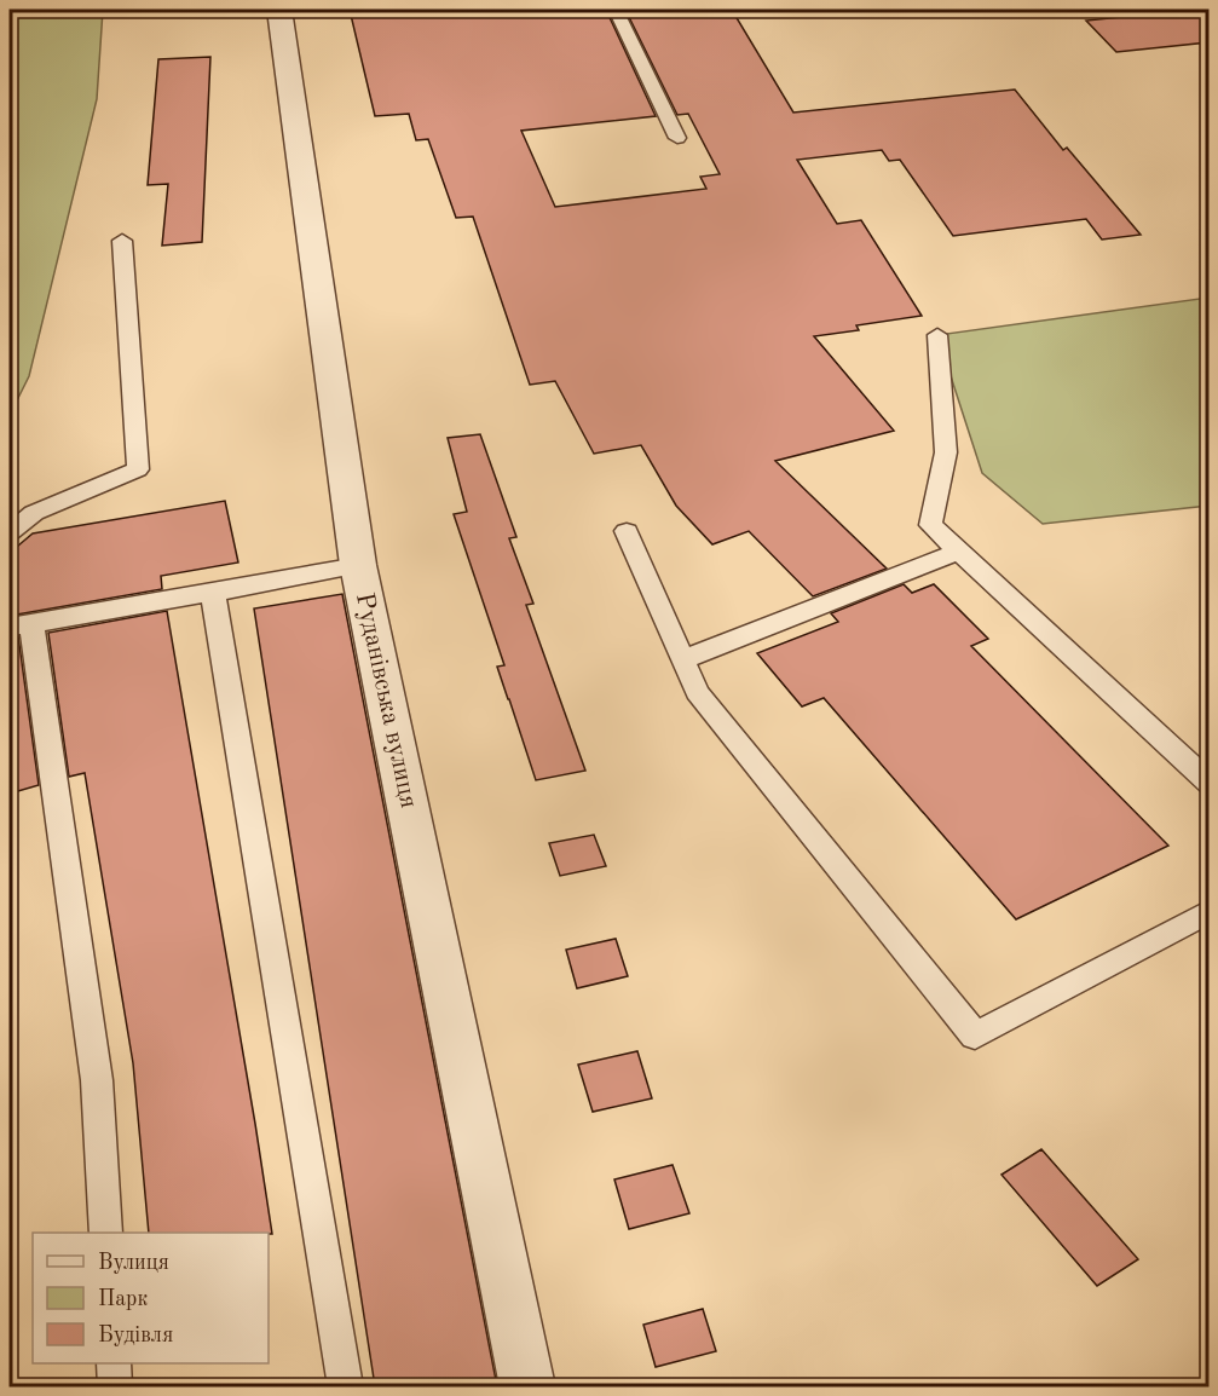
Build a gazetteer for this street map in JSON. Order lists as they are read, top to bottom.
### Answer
{
  "streets": {
    "street": ["Руданівська вулиця"]
  },
  "legend": ["Вулиця", "Парк", "Будівля"]
}
